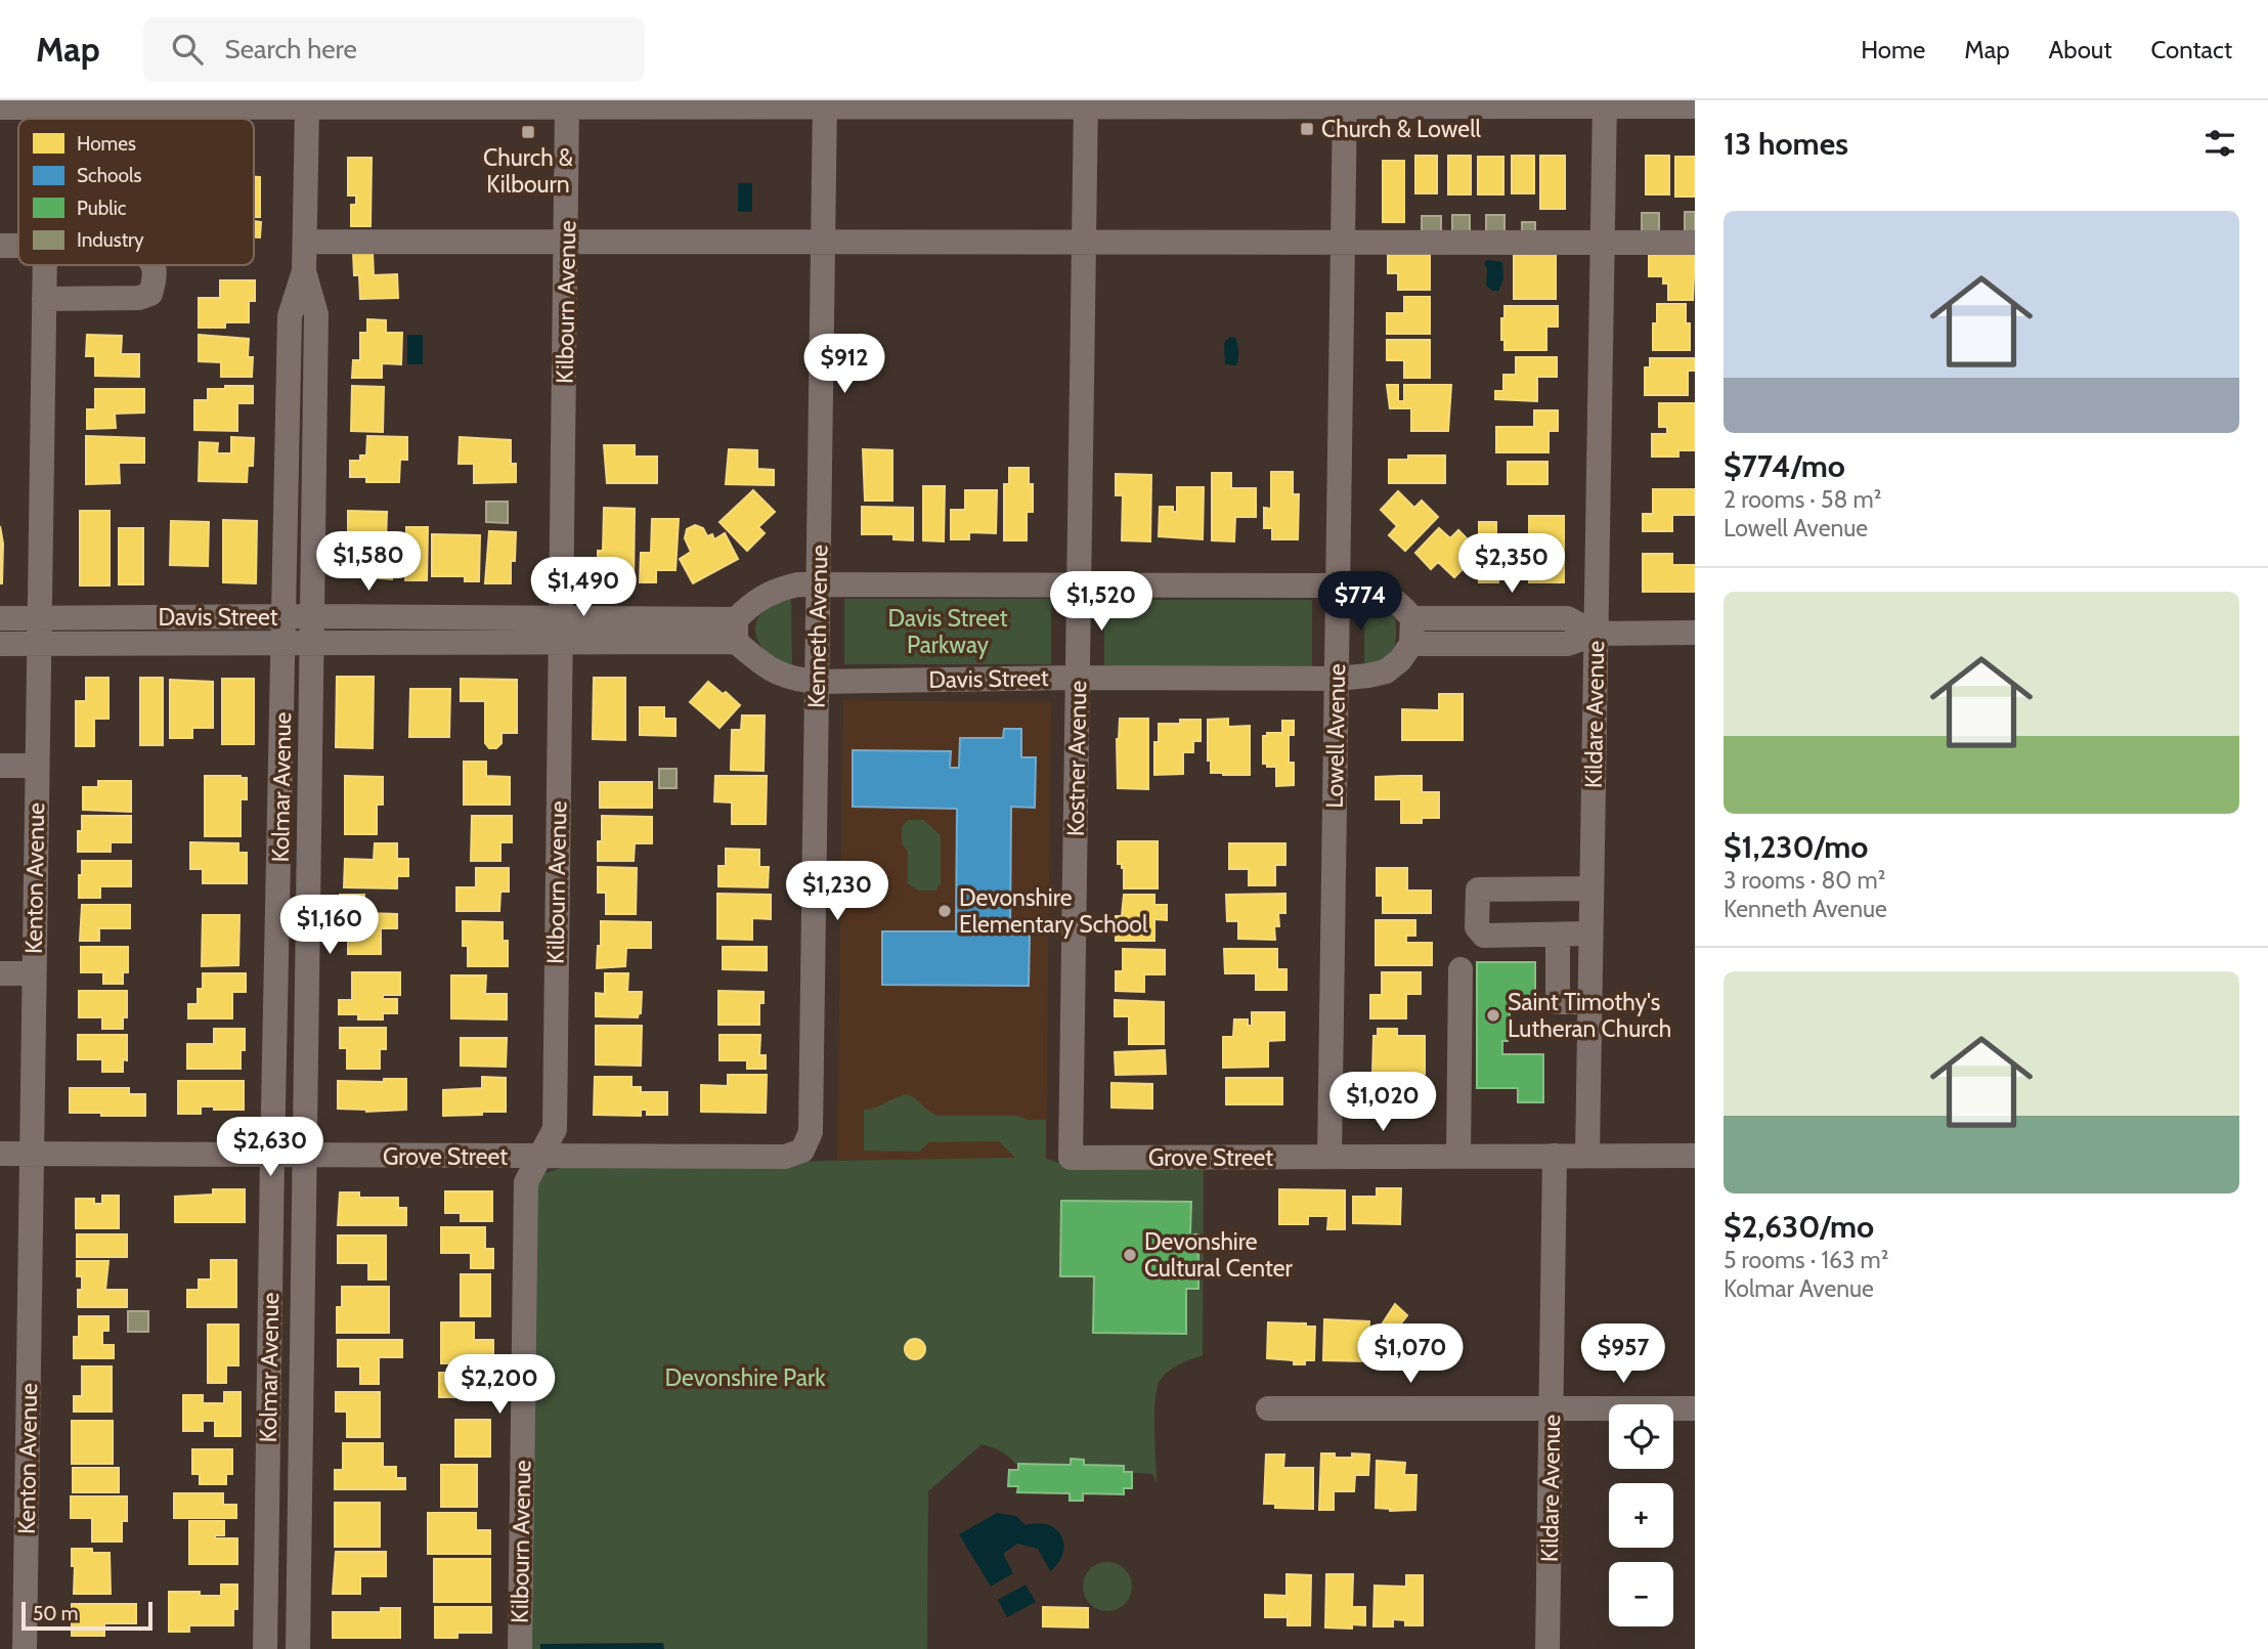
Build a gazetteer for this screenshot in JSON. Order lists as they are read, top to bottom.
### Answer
{
  "streets": {
    "street": [
      "Kilbourn Avenue",
      "Davis Street",
      "Kenneth Avenue",
      "Kildare Avenue",
      "Lowell Avenue",
      "Kostner Avenue",
      "Kolmar Avenue",
      "Kenton Avenue",
      "Grove Street"
    ]
  },
  "crossings": [
    ["Kilbourn Avenue", "Davis Street"],
    ["Kilbourn Avenue", "Grove Street"],
    ["Davis Street", "Kenneth Avenue"],
    ["Davis Street", "Lowell Avenue"],
    ["Davis Street", "Kostner Avenue"],
    ["Davis Street", "Kolmar Avenue"],
    ["Davis Street", "Kenton Avenue"],
    ["Kenneth Avenue", "Grove Street"],
    ["Kildare Avenue", "Grove Street"],
    ["Lowell Avenue", "Grove Street"],
    ["Kostner Avenue", "Grove Street"],
    ["Kolmar Avenue", "Grove Street"],
    ["Kenton Avenue", "Grove Street"]
  ],
  "parks": ["Davis Street Parkway", "Devonshire Park"],
  "places": {
    "transit": ["Church & Lowell", "Church & Kilbourn"],
    "other": ["Devonshire Elementary School", "Saint Timothy's Lutheran Church", "Devonshire Cultural Center"]
  },
  "legend": [
    "Homes",
    "Schools",
    "Public",
    "Industry"
  ],
  "scale_bar": "50 m",
  "page": {
    "header": "Map",
    "search": "Search here",
    "nav": [
      "Home",
      "Map",
      "About",
      "Contact"
    ],
    "heading": "13 homes",
    "list": [
      {
        "name": "$774/mo",
        "note": "2 rooms · 58 m² · Lowell Avenue"
      },
      {
        "name": "$1,230/mo",
        "note": "3 rooms · 80 m² · Kenneth Avenue"
      },
      {
        "name": "$2,630/mo",
        "note": "5 rooms · 163 m² · Kolmar Avenue"
      }
    ],
    "price": [
      "$912",
      "$1,580",
      "$2,350",
      "$1,490",
      "$1,520",
      "$774",
      "$1,230",
      "$1,160",
      "$1,020",
      "$2,630",
      "$1,070",
      "$957",
      "$2,200"
    ],
    "map_buttons": ["+", "−"],
    "scale": "50 m"
  }
}
